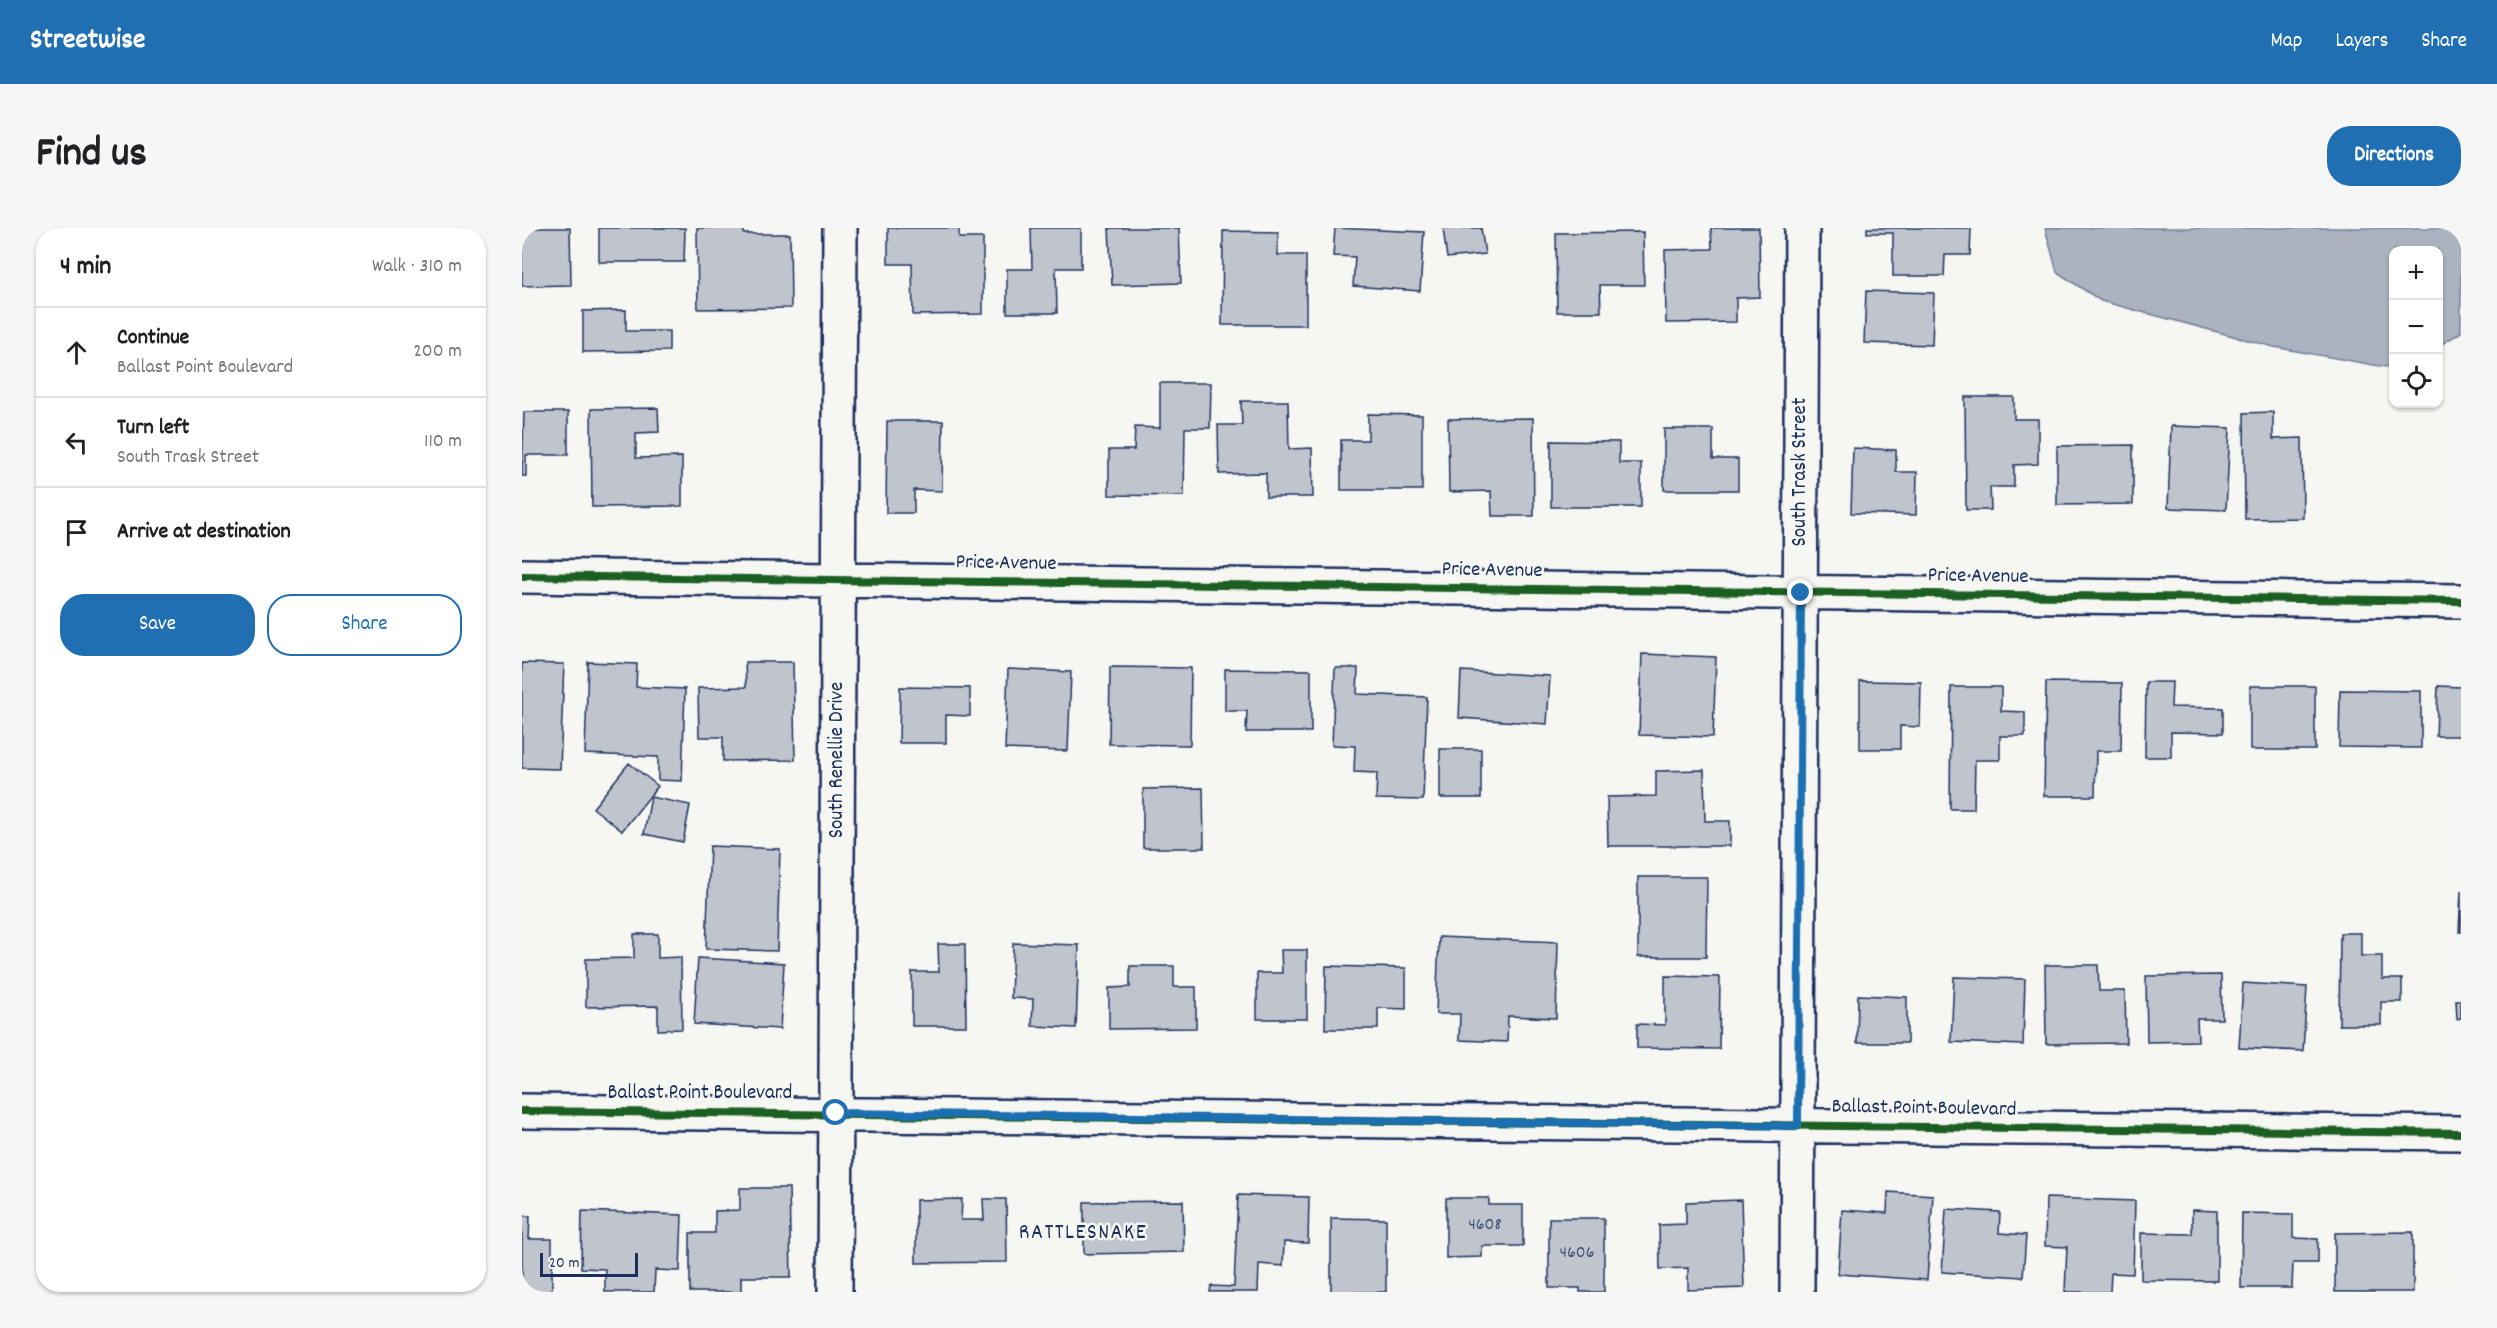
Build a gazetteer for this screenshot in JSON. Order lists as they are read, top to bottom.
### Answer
{
  "streets": {
    "street": [
      "South Trask Street",
      "Price Avenue",
      "South Renellie Drive",
      "Ballast Point Boulevard"
    ]
  },
  "crossings": [
    ["South Trask Street", "Price Avenue"],
    ["South Trask Street", "Ballast Point Boulevard"],
    ["Price Avenue", "South Renellie Drive"],
    ["South Renellie Drive", "Ballast Point Boulevard"]
  ],
  "districts": ["RATTLESNAKE"],
  "house_numbers": ["4608", "4606"],
  "scale_bar": "20 m",
  "page": {
    "header": "Streetwise",
    "nav": ["Map", "Layers", "Share"],
    "title": "Find us",
    "buttons": [
      "Directions",
      ["Save", "Share"]
    ],
    "heading": ["4 min", "Walk · 310 m"],
    "map_buttons": ["+", "−"],
    "list": [
      ["Continue", "Ballast Point Boulevard", "200 m"],
      ["Turn left", "South Trask Street", "110 m"],
      "Arrive at destination"
    ],
    "scale": "20 m"
  }
}
